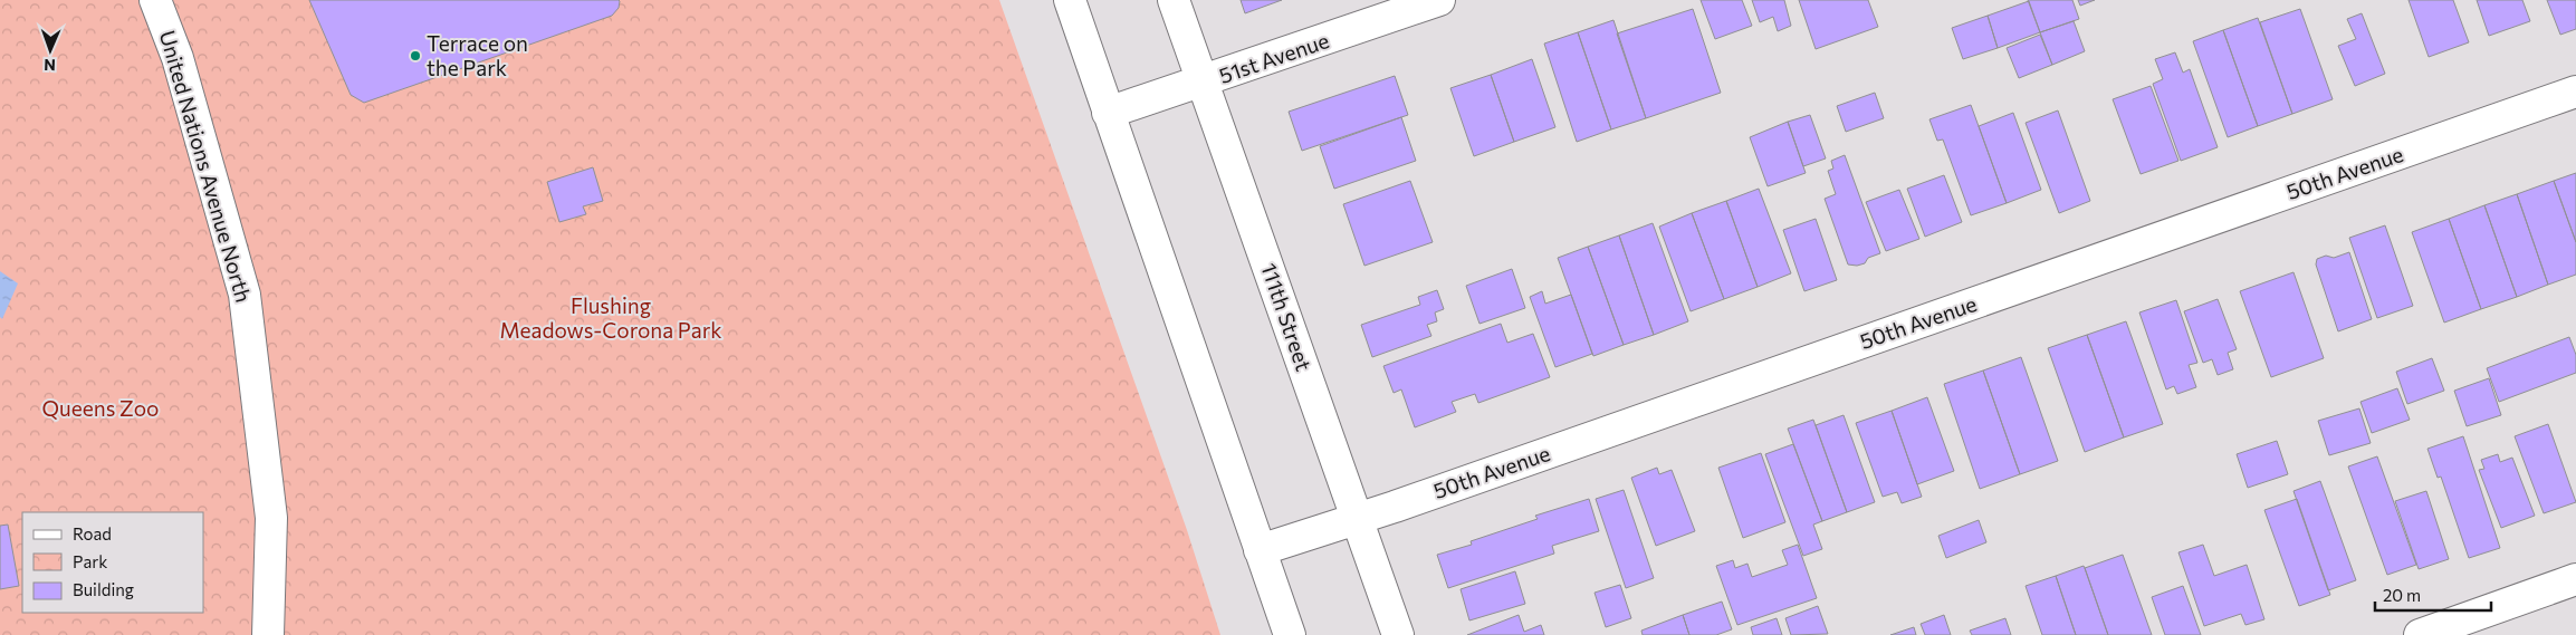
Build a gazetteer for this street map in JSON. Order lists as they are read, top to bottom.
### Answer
{
  "streets": {
    "street": [
      "51st Avenue",
      "United Nations Avenue North",
      "50th Avenue",
      "111th Street"
    ]
  },
  "crossings": [
    ["51st Avenue", "111th Street"],
    ["50th Avenue", "111th Street"]
  ],
  "parks": ["Flushing Meadows-Corona Park", "Queens Zoo"],
  "places": ["Terrace on the Park"],
  "legend": ["Road", "Park", "Building"],
  "scale_bar": "20 m",
  "north": "bottom"
}
